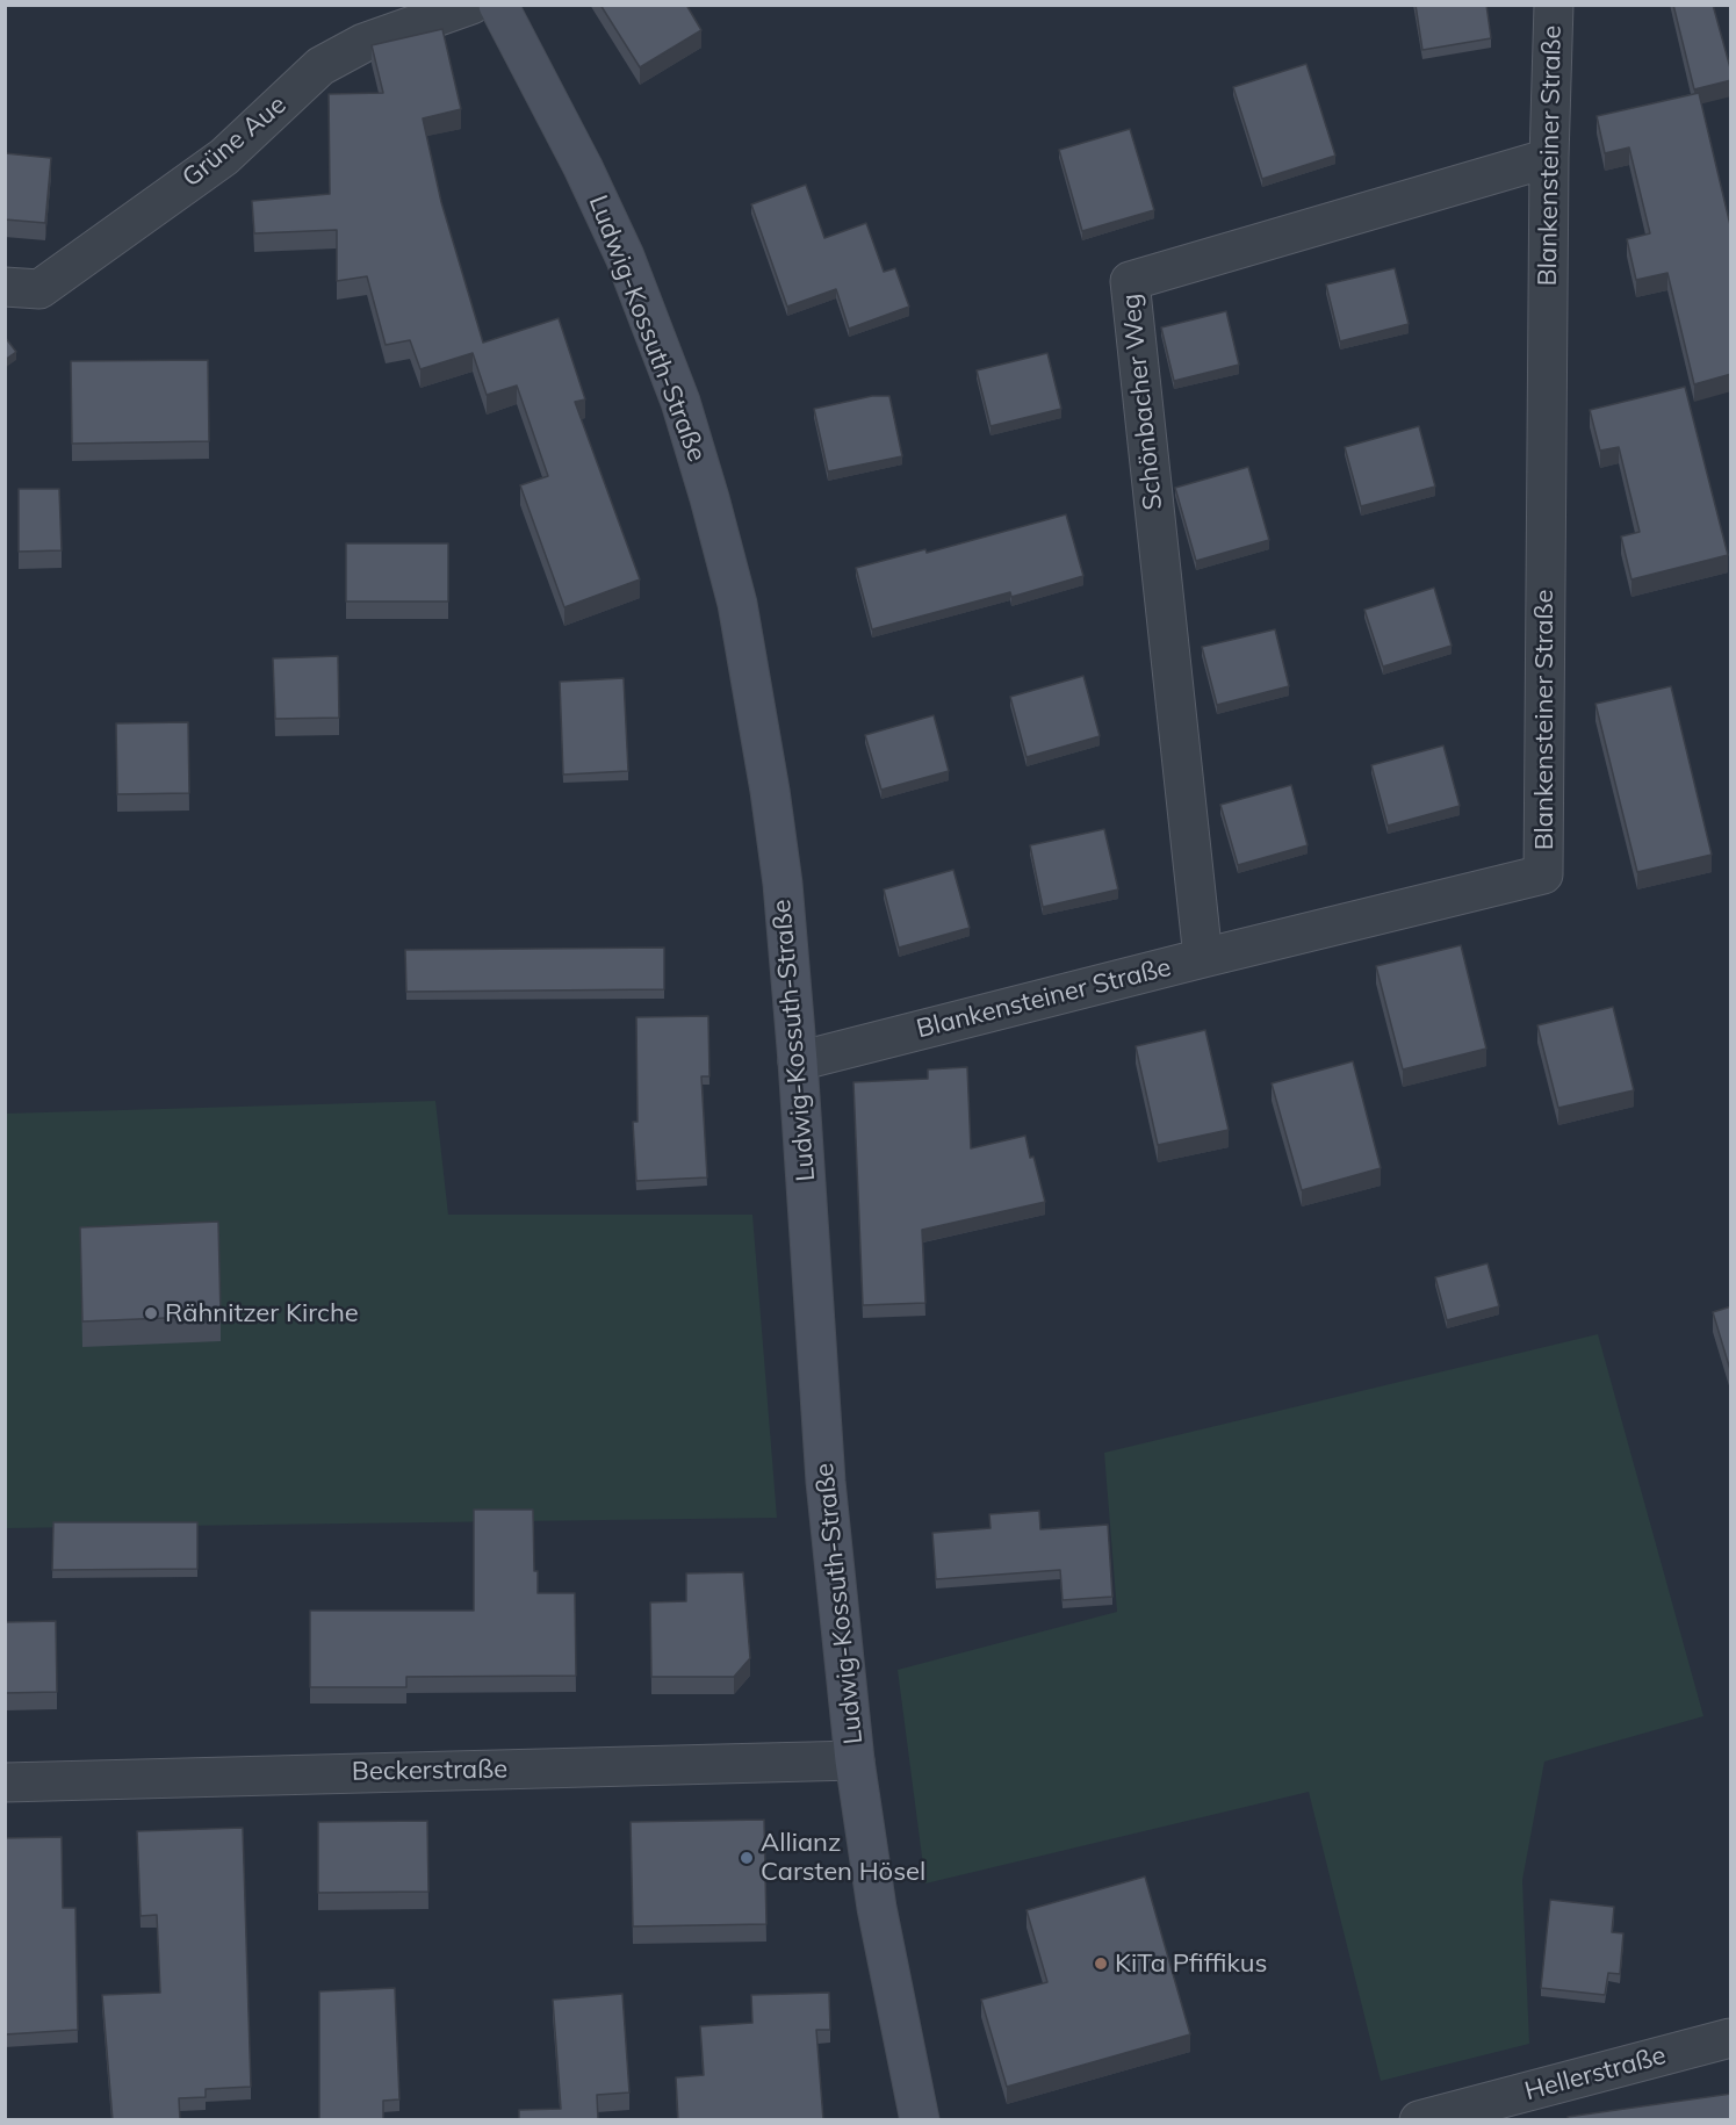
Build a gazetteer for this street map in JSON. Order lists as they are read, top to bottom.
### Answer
{
  "streets": {
    "street": [
      "Grüne Aue",
      "Blankensteiner Straße",
      "Ludwig-Kossuth-Straße",
      "Schönbacher Weg",
      "Beckerstraße",
      "Hellerstraße"
    ]
  },
  "crossings": [
    ["Blankensteiner Straße", "Ludwig-Kossuth-Straße"],
    ["Blankensteiner Straße", "Schönbacher Weg"],
    ["Ludwig-Kossuth-Straße", "Beckerstraße"]
  ],
  "places": ["Rähnitzer Kirche", "Allianz Carsten Hösel", "KiTa Pfiffikus"]
}
